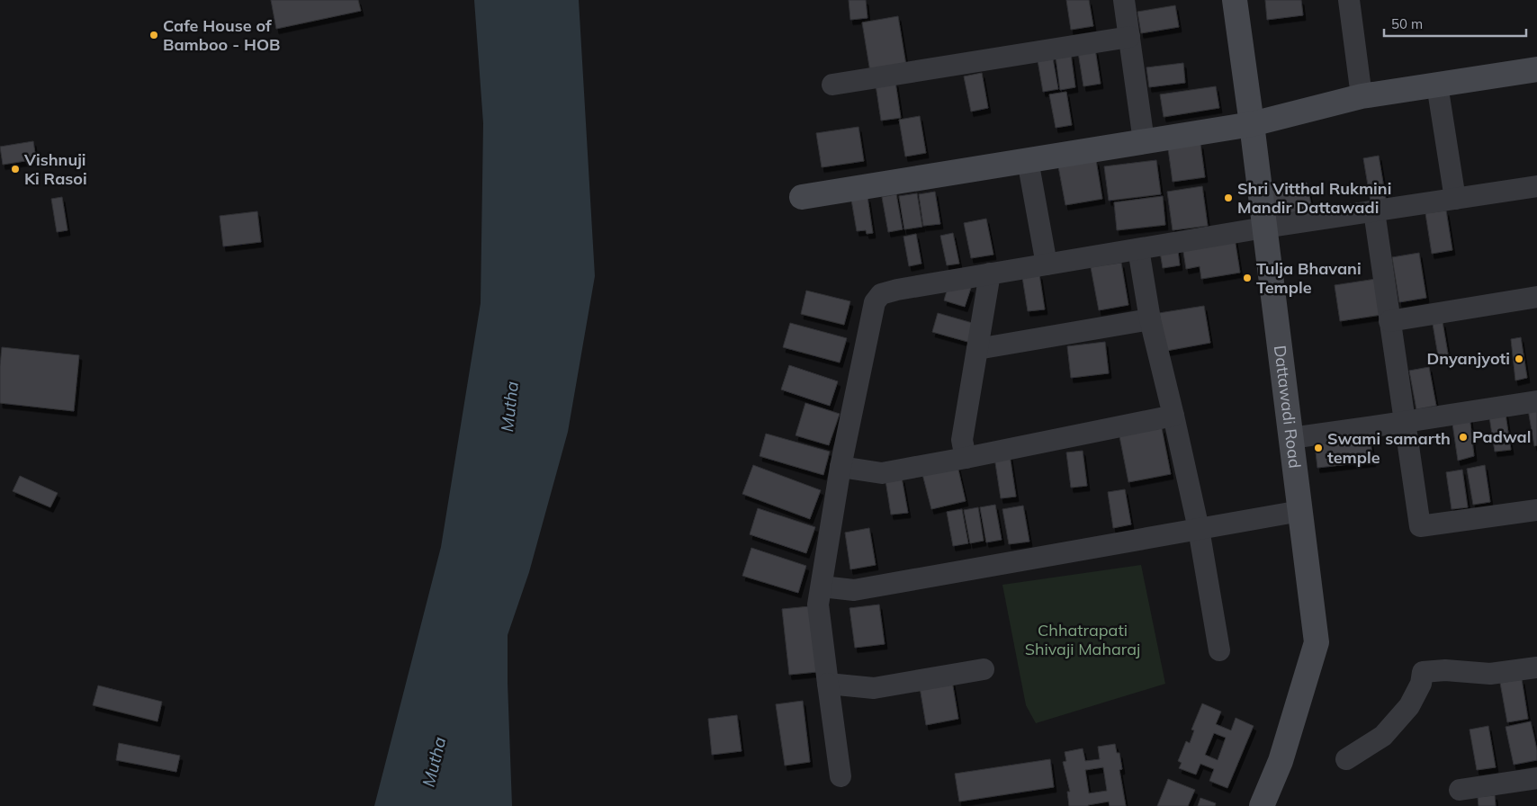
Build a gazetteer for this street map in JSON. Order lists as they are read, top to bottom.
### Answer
{
  "streets": {
    "street": ["Dattawadi Road"]
  },
  "water": ["Mutha"],
  "parks": ["Chhatrapati Shivaji Maharaj"],
  "places": [
    "Cafe House of Bamboo - HOB",
    "Vishnuji Ki Rasoi",
    "Shri Vitthal Rukmini Mandir Dattawadi",
    "Tulja Bhavani Temple",
    "Dnyanjyoti",
    "Padwal",
    "Swami samarth temple"
  ],
  "scale_bar": "50 m"
}
